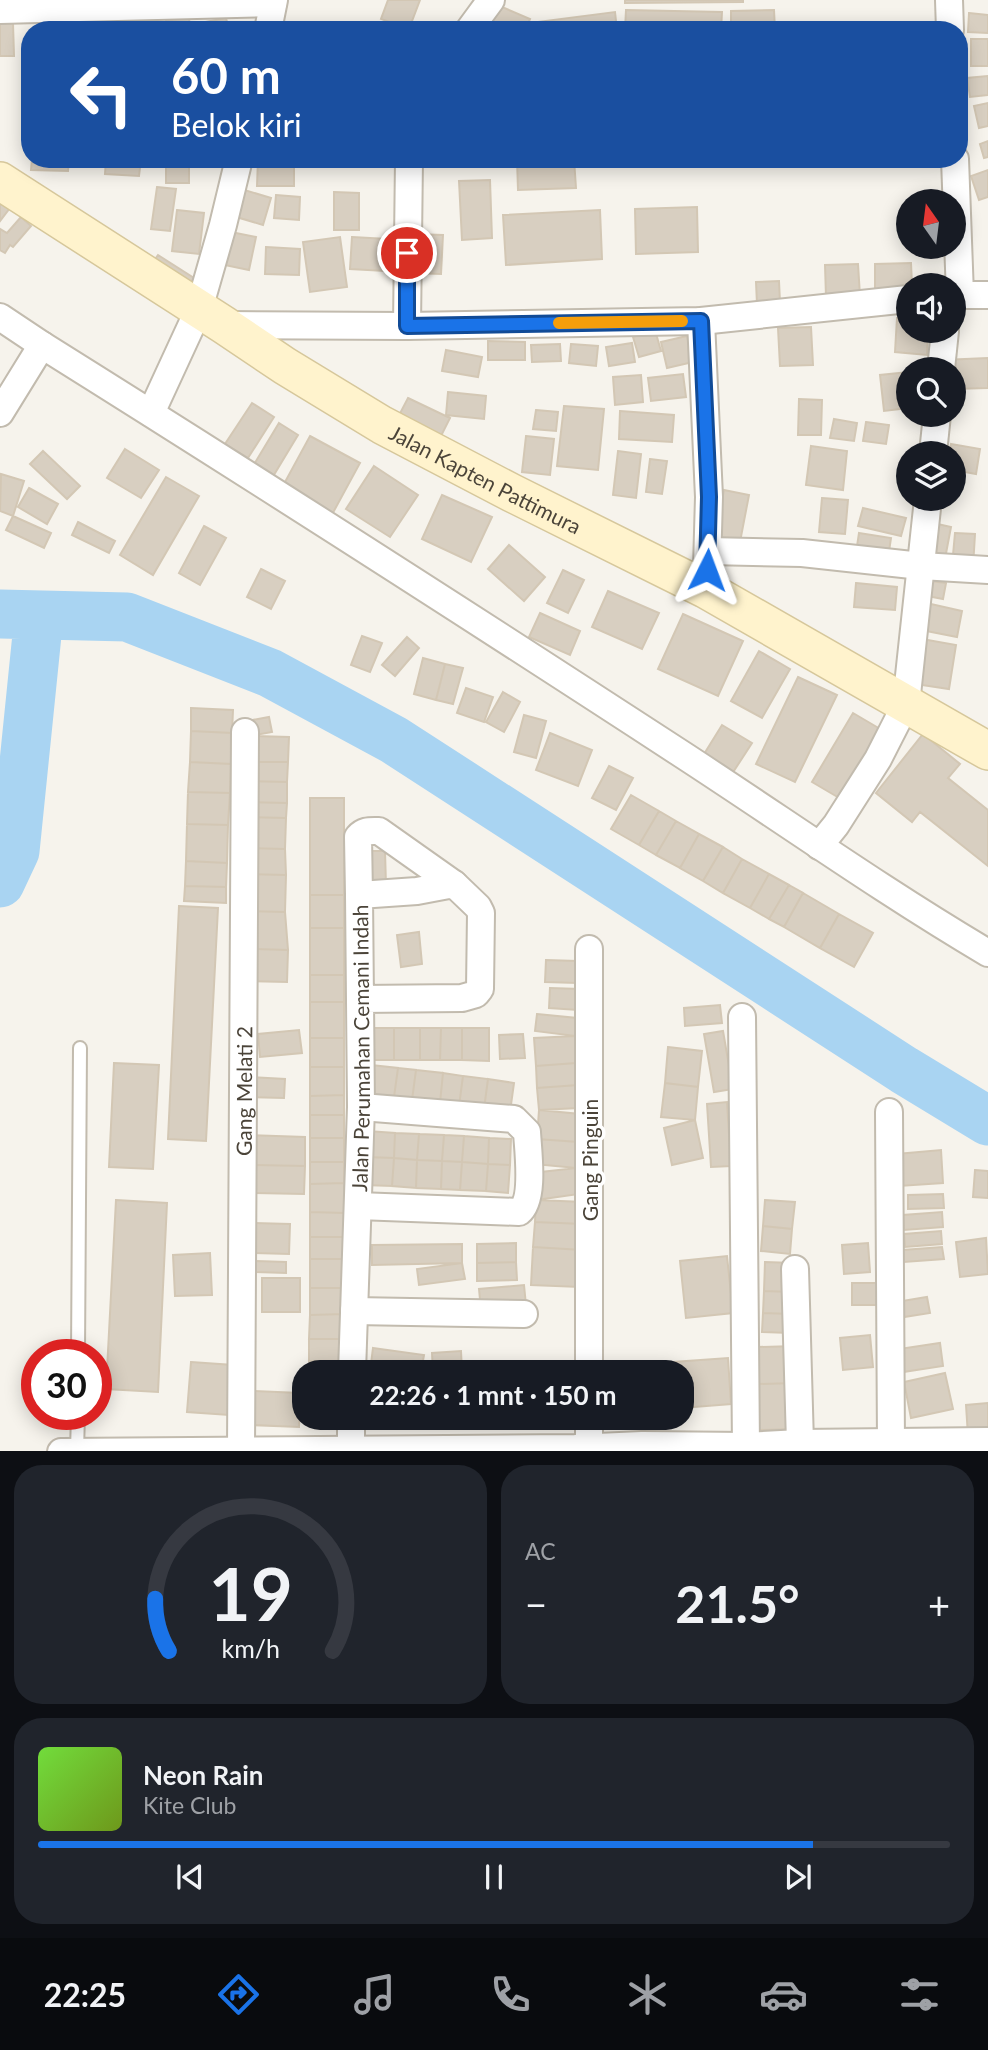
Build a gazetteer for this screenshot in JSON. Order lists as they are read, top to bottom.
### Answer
{
  "streets": {
    "main road": ["Jalan Kapten Pattimura"],
    "street": ["Jalan Perumahan Cemani Indah", "Gang Melati 2", "Gang Pinguin"]
  },
  "north": "top",
  "page": {
    "turn": ["60 m", "Belok kiri"],
    "limit": "30",
    "trip": "22:26 · 1 mnt · 150 m",
    "tile": "AC",
    "heat": ["−", "21.5°", "+"],
    "song": ["Neon Rain", "Kite Club"],
    "tabs": "22:25",
    "gauge": ["19", "km/h"]
  }
}
